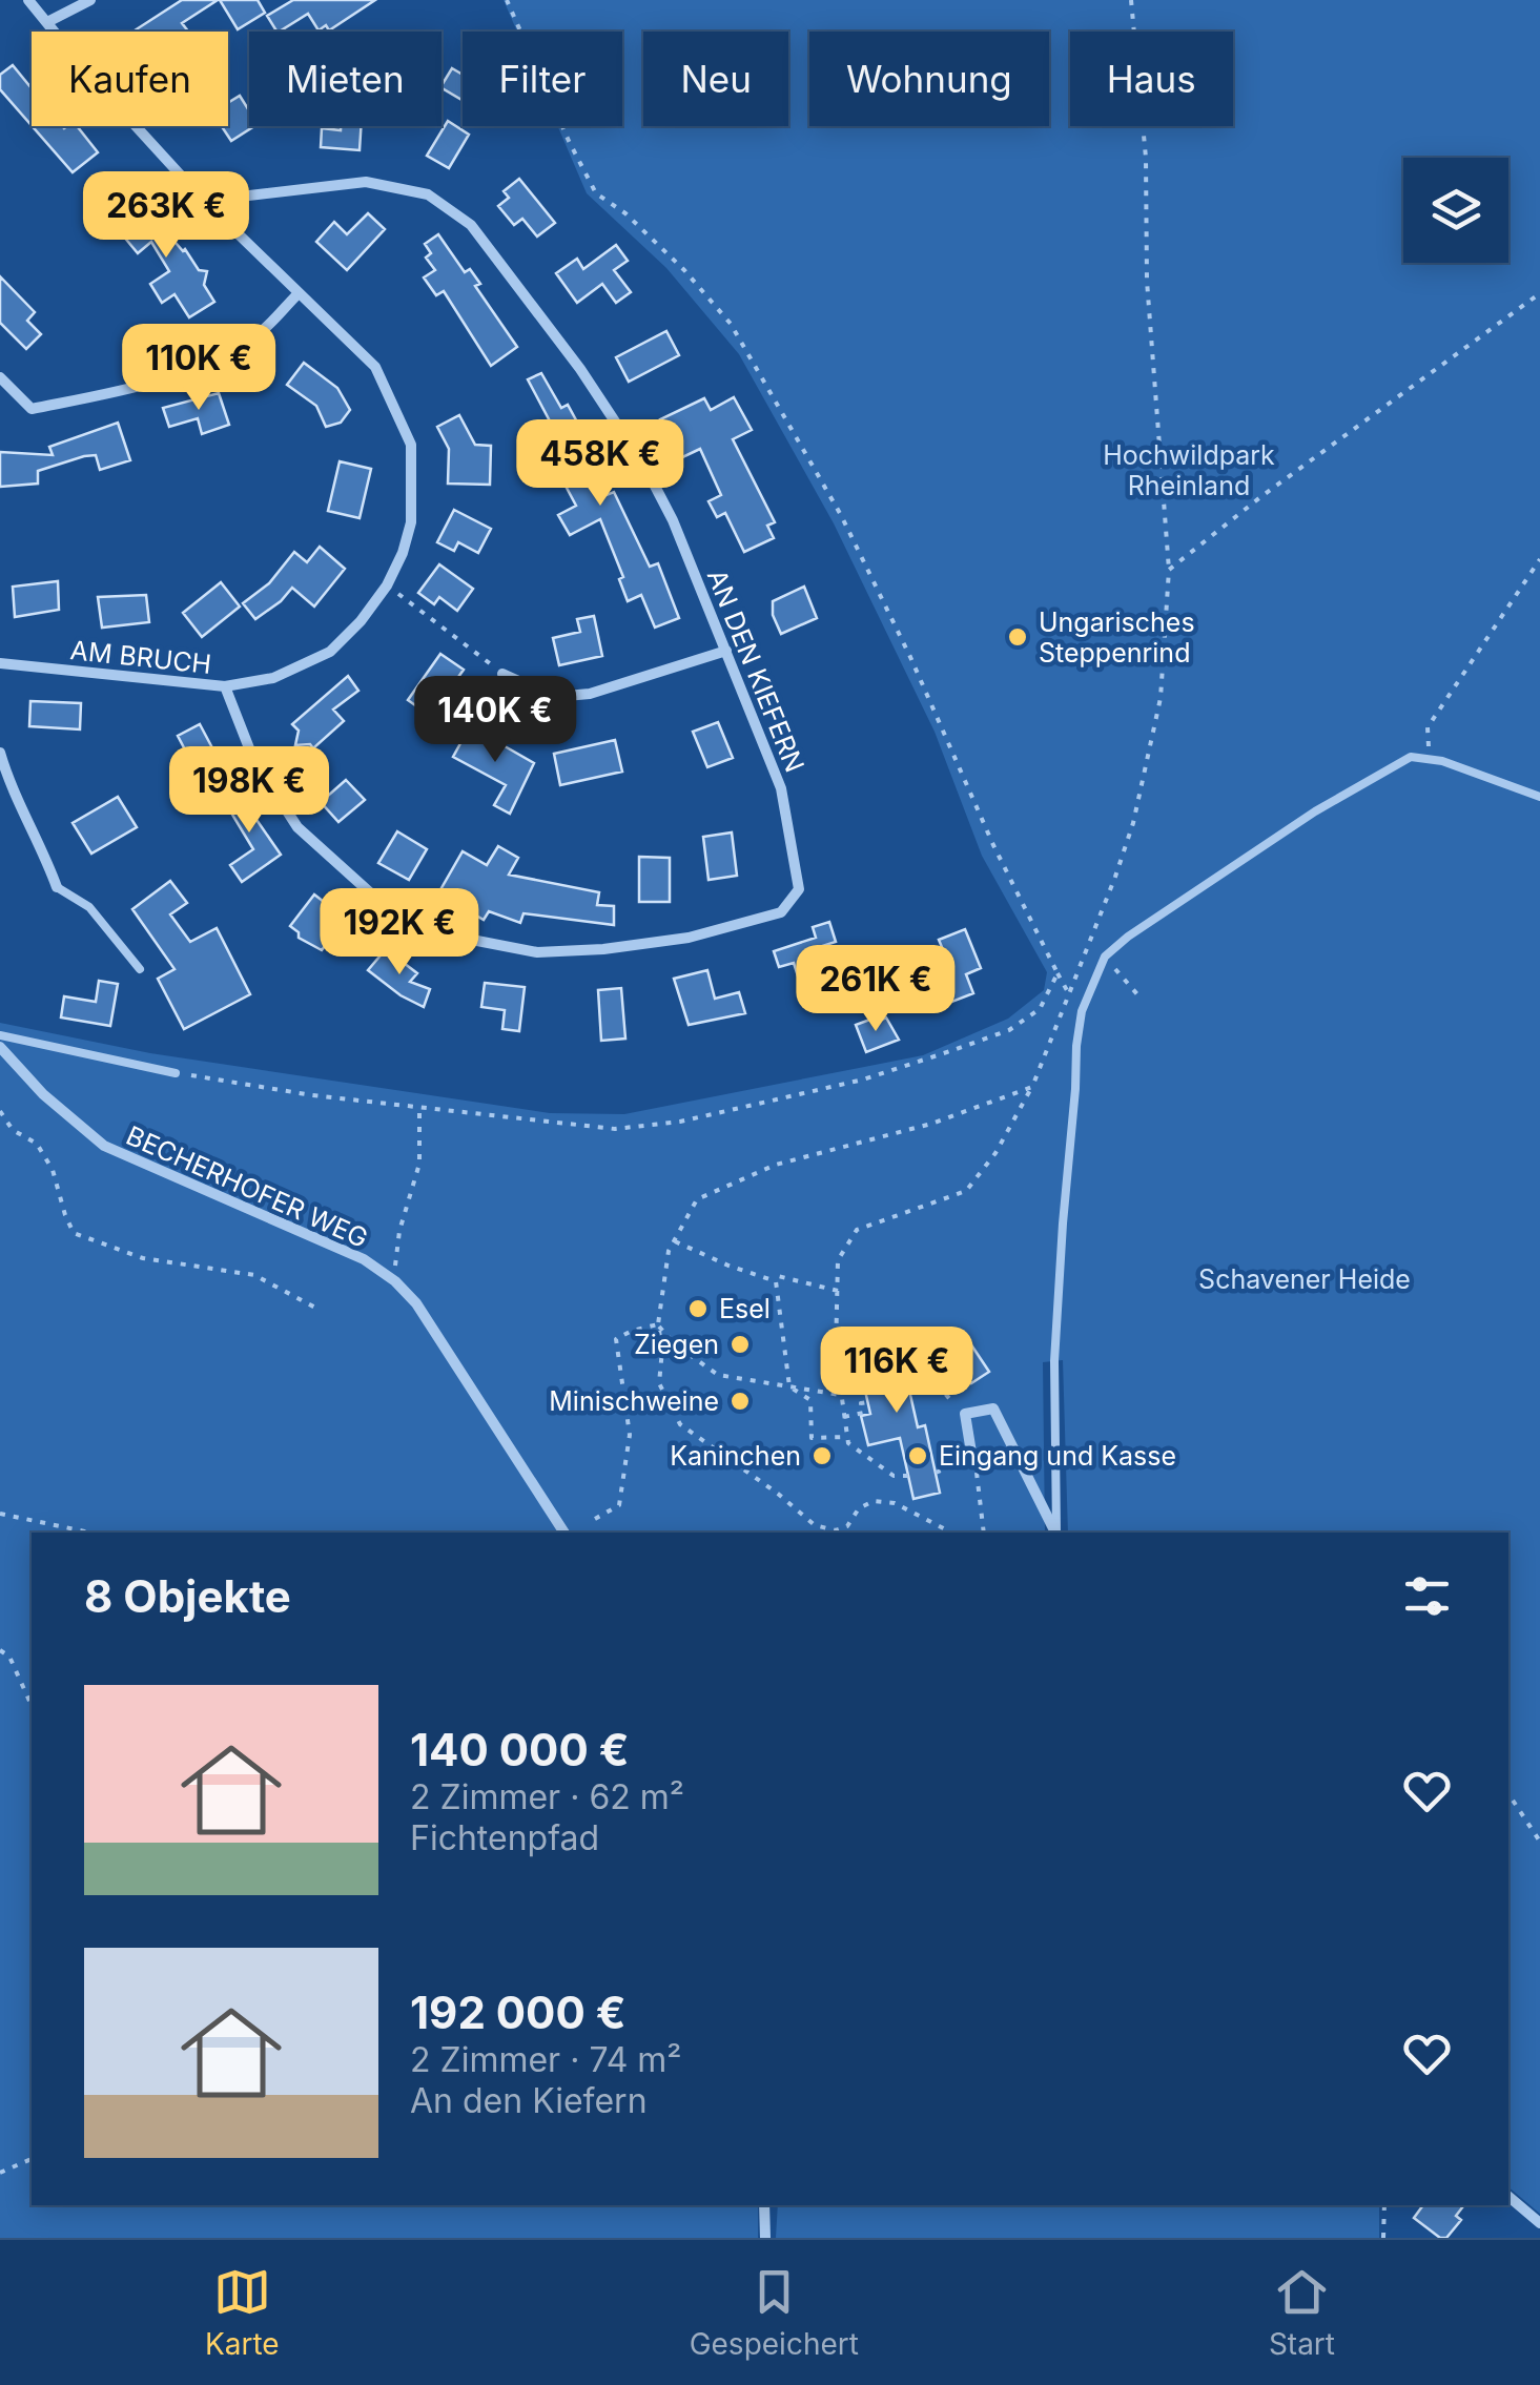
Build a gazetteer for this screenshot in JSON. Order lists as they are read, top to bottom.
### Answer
{
  "streets": {
    "street": ["AM BRUCH", "AN DEN KIEFERN", "BECHERHOFER WEG"]
  },
  "crossings": [
    ["AM BRUCH", "AN DEN KIEFERN"]
  ],
  "parks": ["Hochwildpark Rheinland", "Schavener Heide"],
  "places": [
    "Ungarisches Steppenrind",
    "Esel",
    "Ziegen",
    "Minischweine",
    "Kaninchen",
    "Eingang und Kasse"
  ],
  "page": {
    "chip": [
      "Kaufen",
      "Mieten",
      "Filter",
      "Neu",
      "Wohnung",
      "Haus"
    ],
    "price": [
      "263K €",
      "110K €",
      "458K €",
      "140K €",
      "198K €",
      "192K €",
      "261K €",
      "116K €"
    ],
    "heading": "8 Objekte",
    "list": [
      {
        "name": "140 000 €",
        "note": "2 Zimmer · 62 m² · Fichtenpfad"
      },
      {
        "name": "192 000 €",
        "note": "2 Zimmer · 74 m² · An den Kiefern"
      }
    ],
    "tabs": ["Karte", "Gespeichert", "Start"]
  }
}
